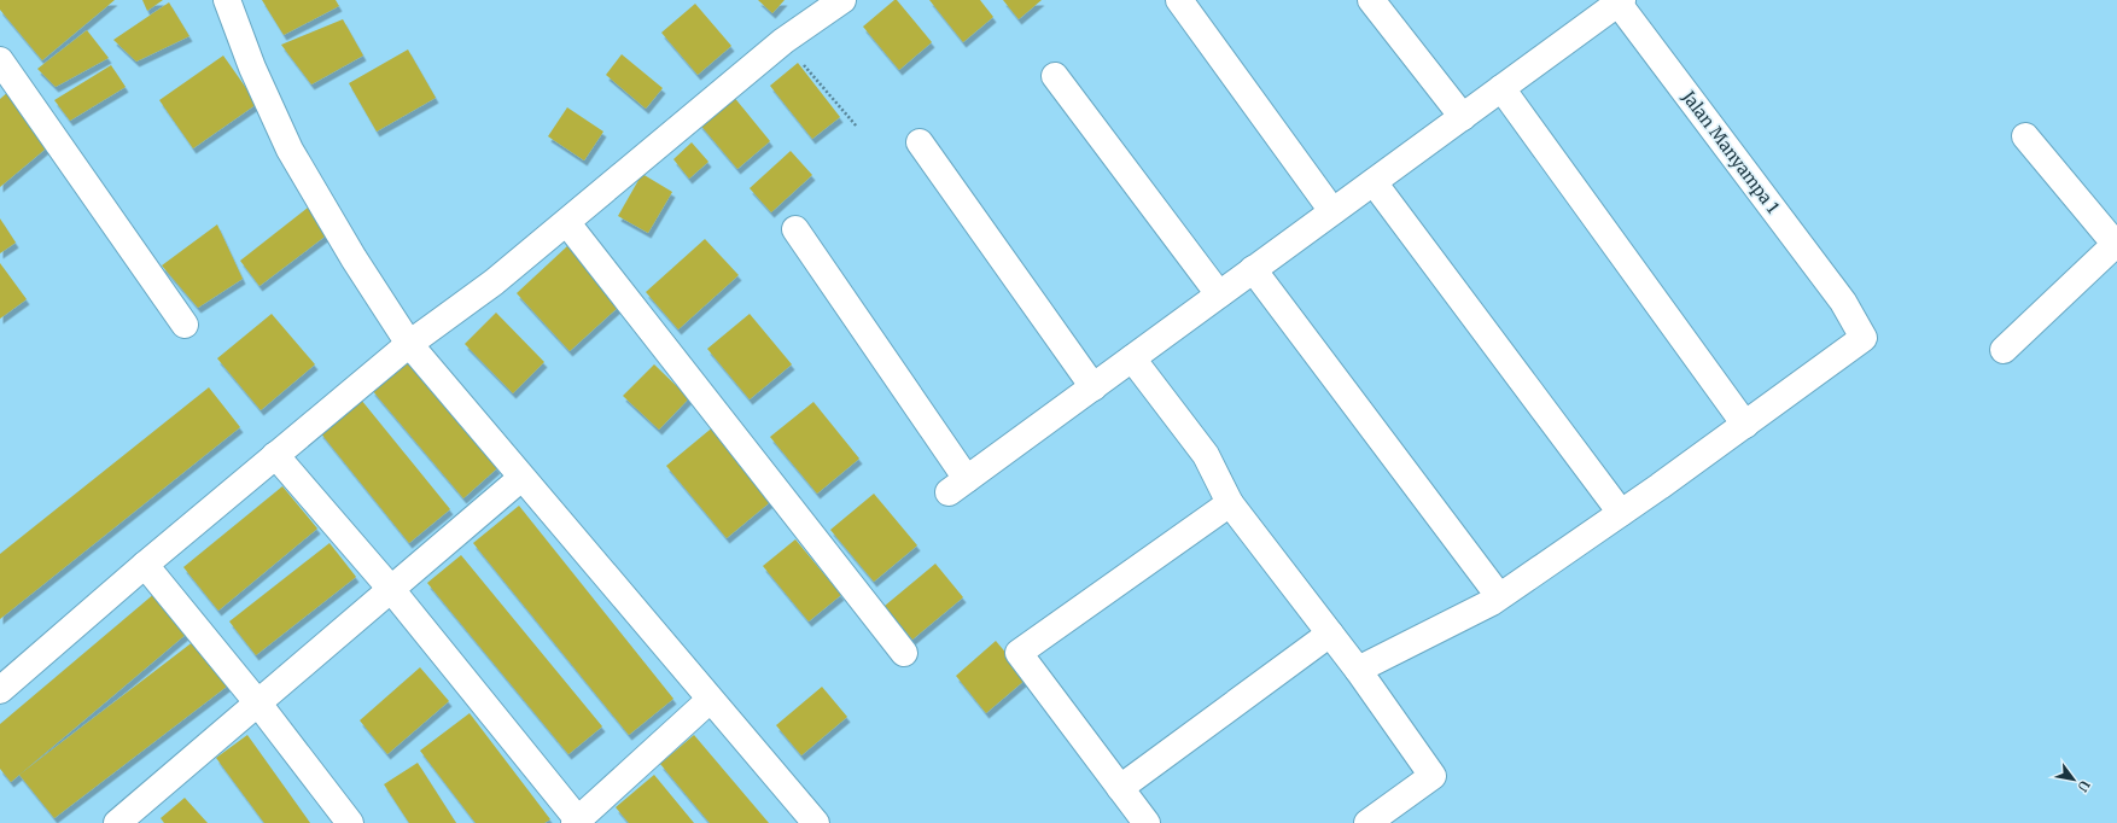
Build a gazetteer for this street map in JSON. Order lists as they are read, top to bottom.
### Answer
{
  "streets": {
    "street": ["Jalan Manyampa 1"]
  },
  "north": "bottom right"
}
